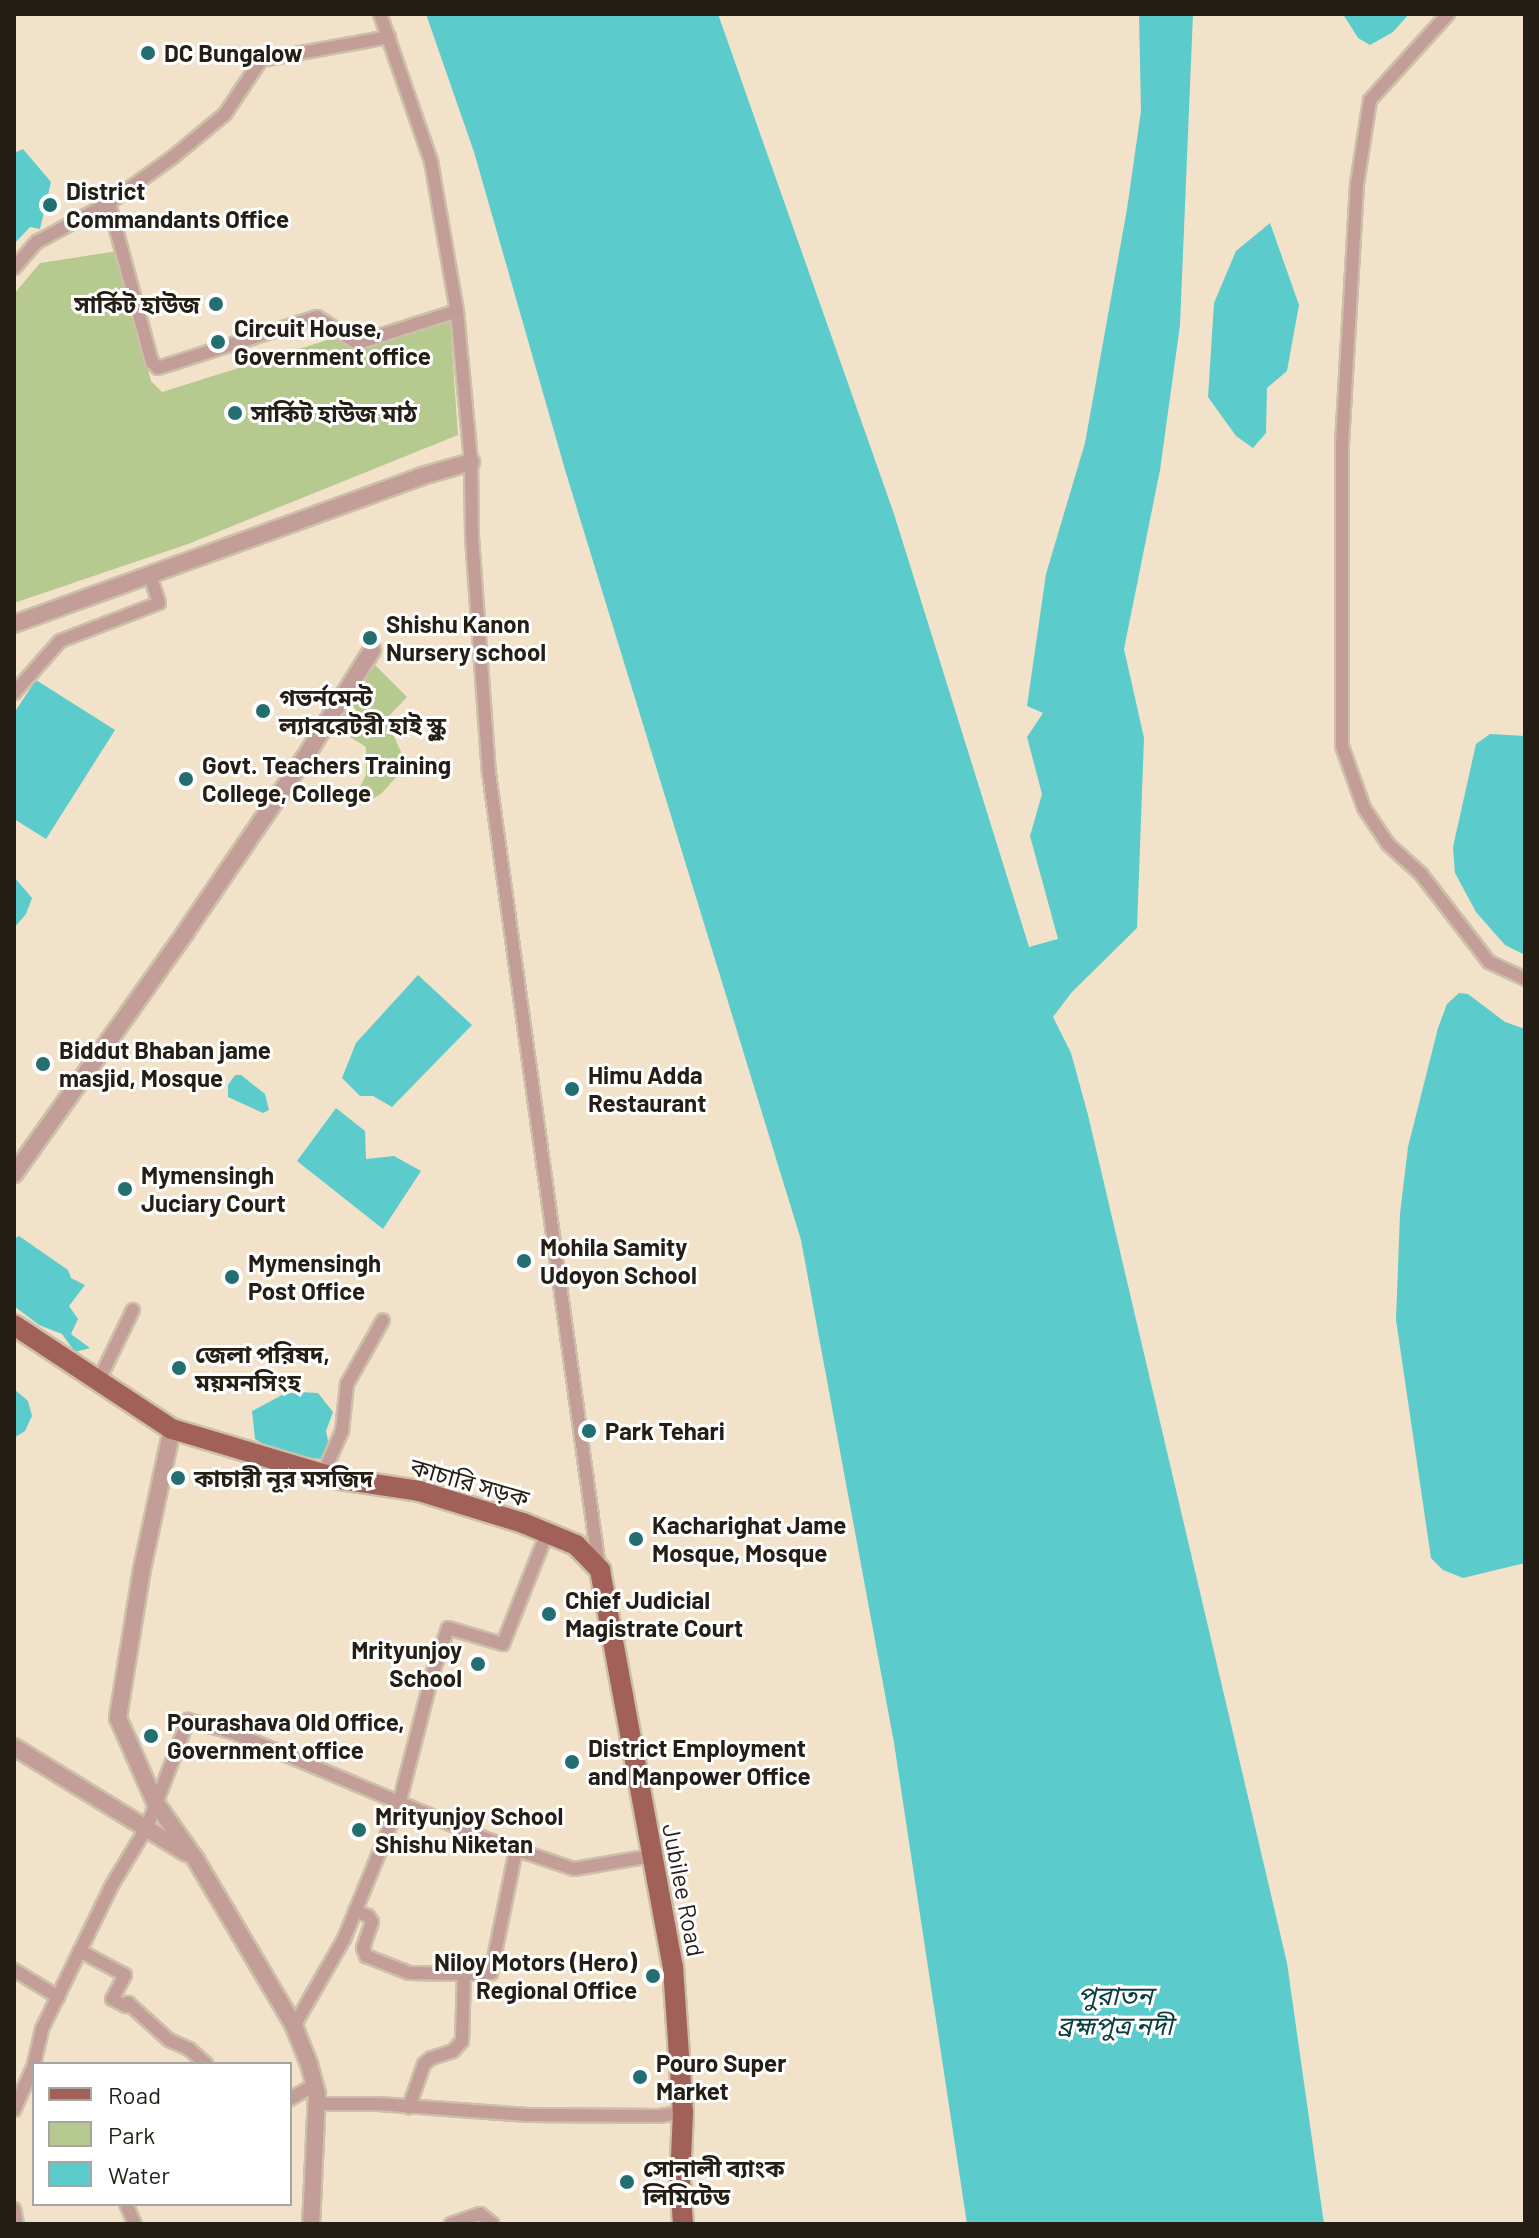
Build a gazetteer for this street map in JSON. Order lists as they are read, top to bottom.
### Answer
{
  "streets": {
    "main road": ["কাচারি সড়ক", "Jubilee Road"]
  },
  "crossings": [
    ["কাচারি সড়ক", "Jubilee Road"]
  ],
  "water": ["পুরাতন ব্রহ্মপুত্র নদী"],
  "places": [
    "DC Bungalow",
    "District Commandants Office",
    "সার্কিট হাউজ",
    "Circuit House, Government office",
    "সার্কিট হাউজ মাঠ",
    "Shishu Kanon Nursery school",
    "গভর্নমেন্ট ল্যাবরেটরী হাই স্কুল",
    "Govt. Teachers Training College, College",
    "Biddut Bhaban jame masjid, Mosque",
    "Himu Adda Restaurant",
    "Mymensingh Juciary Court",
    "Mohila Samity Udoyon School",
    "Mymensingh Post Office",
    "জেলা পরিষদ, ময়মনসিংহ",
    "Park Tehari",
    "কাচারী নূর মসজিদ",
    "Kacharighat Jame Mosque, Mosque",
    "Chief Judicial Magistrate Court",
    "Mrityunjoy School",
    "Pourashava Old Office, Government office",
    "District Employment and Manpower Office",
    "Mrityunjoy School Shishu Niketan",
    "Niloy Motors (Hero) Regional Office",
    "Pouro Super Market",
    "সোনালী ব্যাংক লিমিটেড"
  ],
  "legend": ["Road", "Park", "Water"]
}
